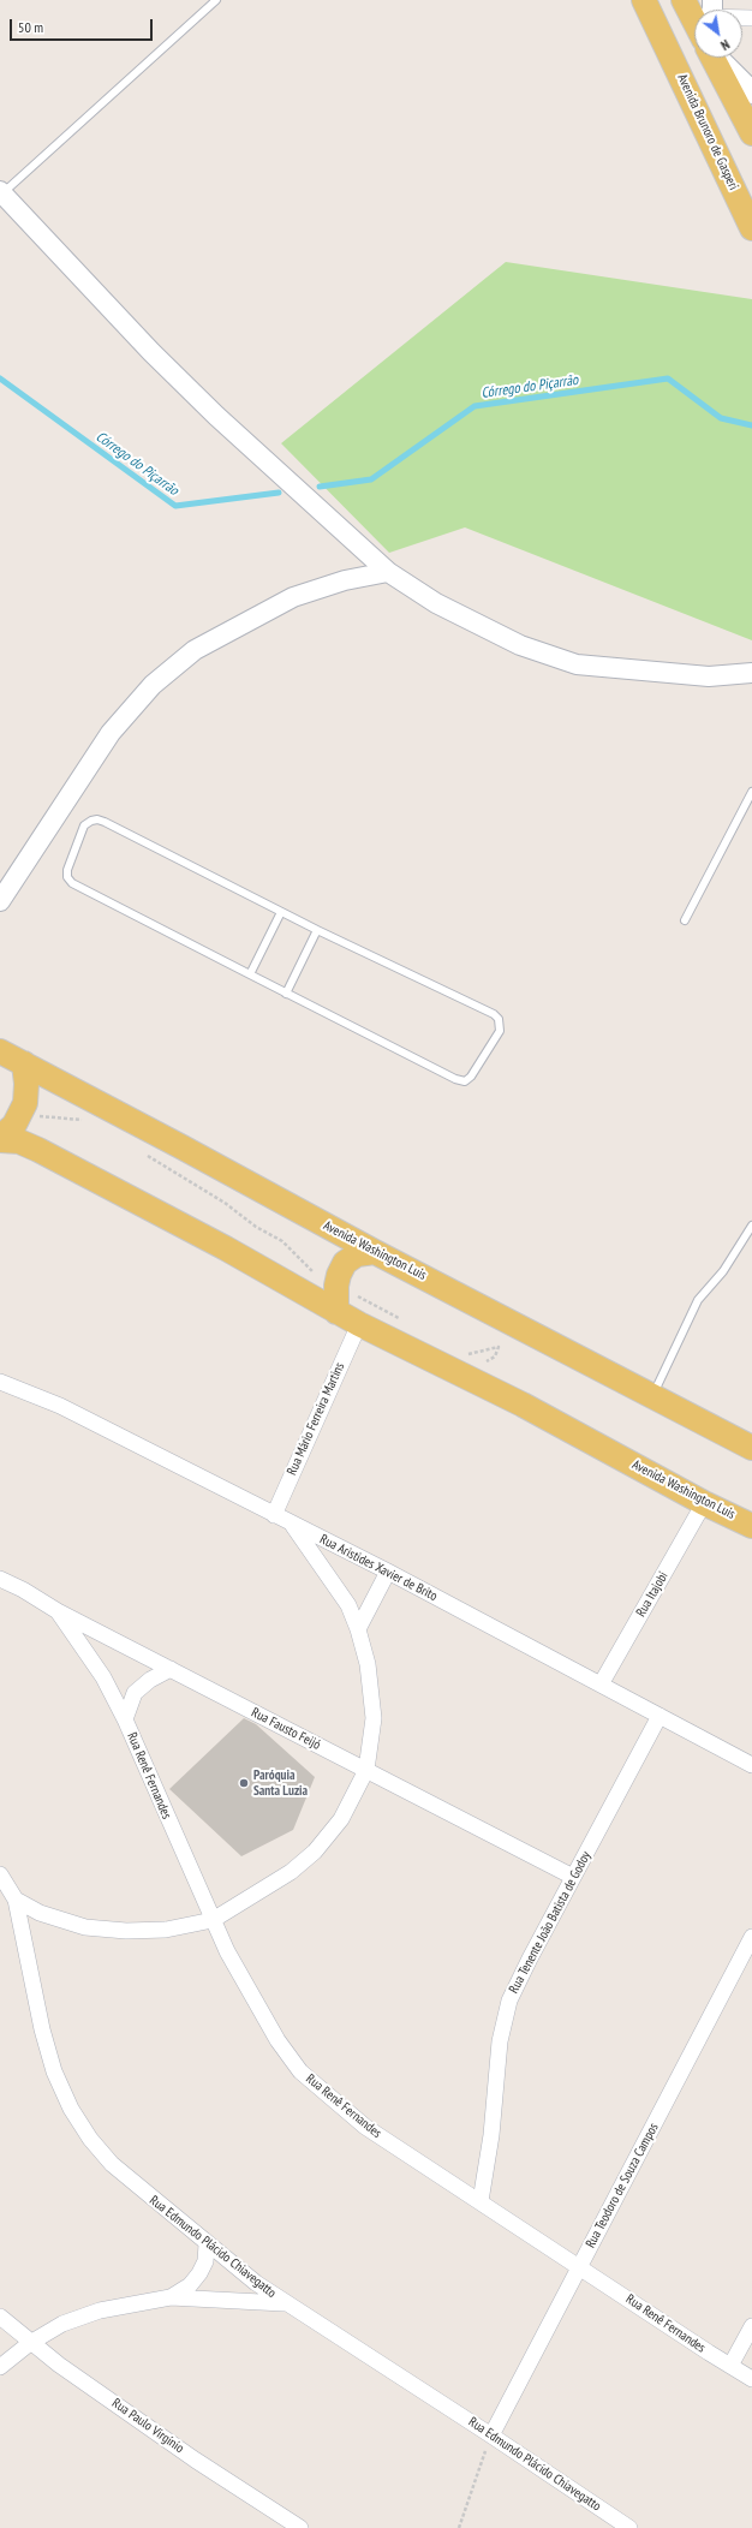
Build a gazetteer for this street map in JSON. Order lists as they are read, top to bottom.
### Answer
{
  "streets": {
    "main road": ["Avenida Brunoro de Gasperi", "Avenida Washington Luis"],
    "street": [
      "Rua Mário Ferreira Martins",
      "Rua Aristides Xavier de Brito",
      "Rua Itajobi",
      "Rua Fausto Feijó",
      "Rua Renê Fernandes",
      "Rua Tenente João Batista de Godoy",
      "Rua Teodoro de Souza Campos",
      "Rua Edmundo Plácido Chiavegatto",
      "Rua Paulo Virgínio"
    ]
  },
  "crossings": [
    ["Avenida Washington Luis", "Rua Mário Ferreira Martins"],
    ["Avenida Washington Luis", "Rua Itajobi"],
    ["Rua Mário Ferreira Martins", "Rua Aristides Xavier de Brito"],
    ["Rua Aristides Xavier de Brito", "Rua Itajobi"],
    ["Rua Aristides Xavier de Brito", "Rua Tenente João Batista de Godoy"],
    ["Rua Fausto Feijó", "Rua Renê Fernandes"],
    ["Rua Fausto Feijó", "Rua Tenente João Batista de Godoy"],
    ["Rua Renê Fernandes", "Rua Tenente João Batista de Godoy"],
    ["Rua Renê Fernandes", "Rua Teodoro de Souza Campos"],
    ["Rua Teodoro de Souza Campos", "Rua Edmundo Plácido Chiavegatto"]
  ],
  "water": ["Córrego do Piçarrão"],
  "places": ["Paróquia Santa Luzia"],
  "scale_bar": "50 m",
  "north": "bottom right"
}
